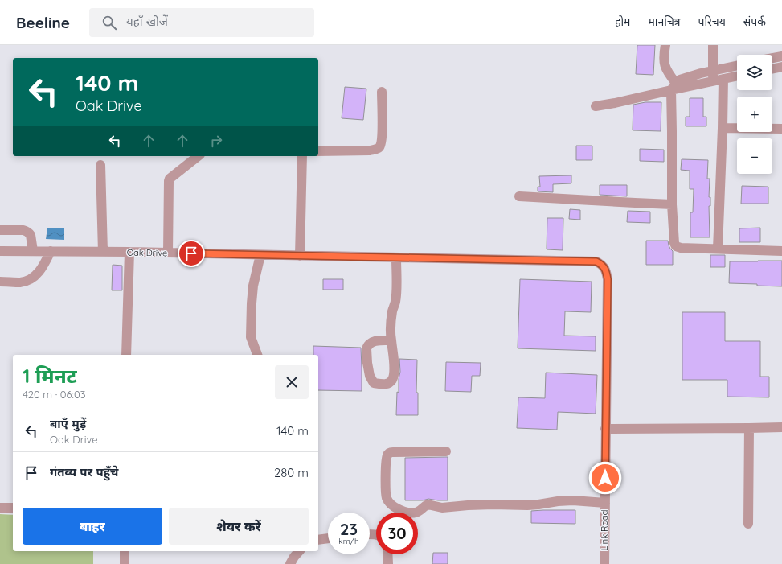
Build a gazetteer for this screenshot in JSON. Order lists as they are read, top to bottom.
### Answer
{
  "streets": {
    "street": ["Oak Drive", "Link Road"]
  },
  "crossings": [
    ["Oak Drive", "Link Road"]
  ],
  "page": {
    "header": "Beeline",
    "search": "यहाँ खोजें",
    "nav": [
      "होम",
      "मानचित्र",
      "परिचय",
      "संपर्क"
    ],
    "map_buttons": ["+", "−"],
    "turn": ["140 m", "Oak Drive"],
    "heading": ["1 मिनट", "420 m · 06:03"],
    "list": [
      {
        "name": "बाएँ मुड़ें",
        "note": "Oak Drive",
        "value": "140 m"
      },
      {
        "name": "गंतव्य पर पहुँचे",
        "value": "280 m"
      }
    ],
    "buttons": ["बाहर", "शेयर करें"],
    "speed": "23 km/h",
    "limit": "30"
  }
}
